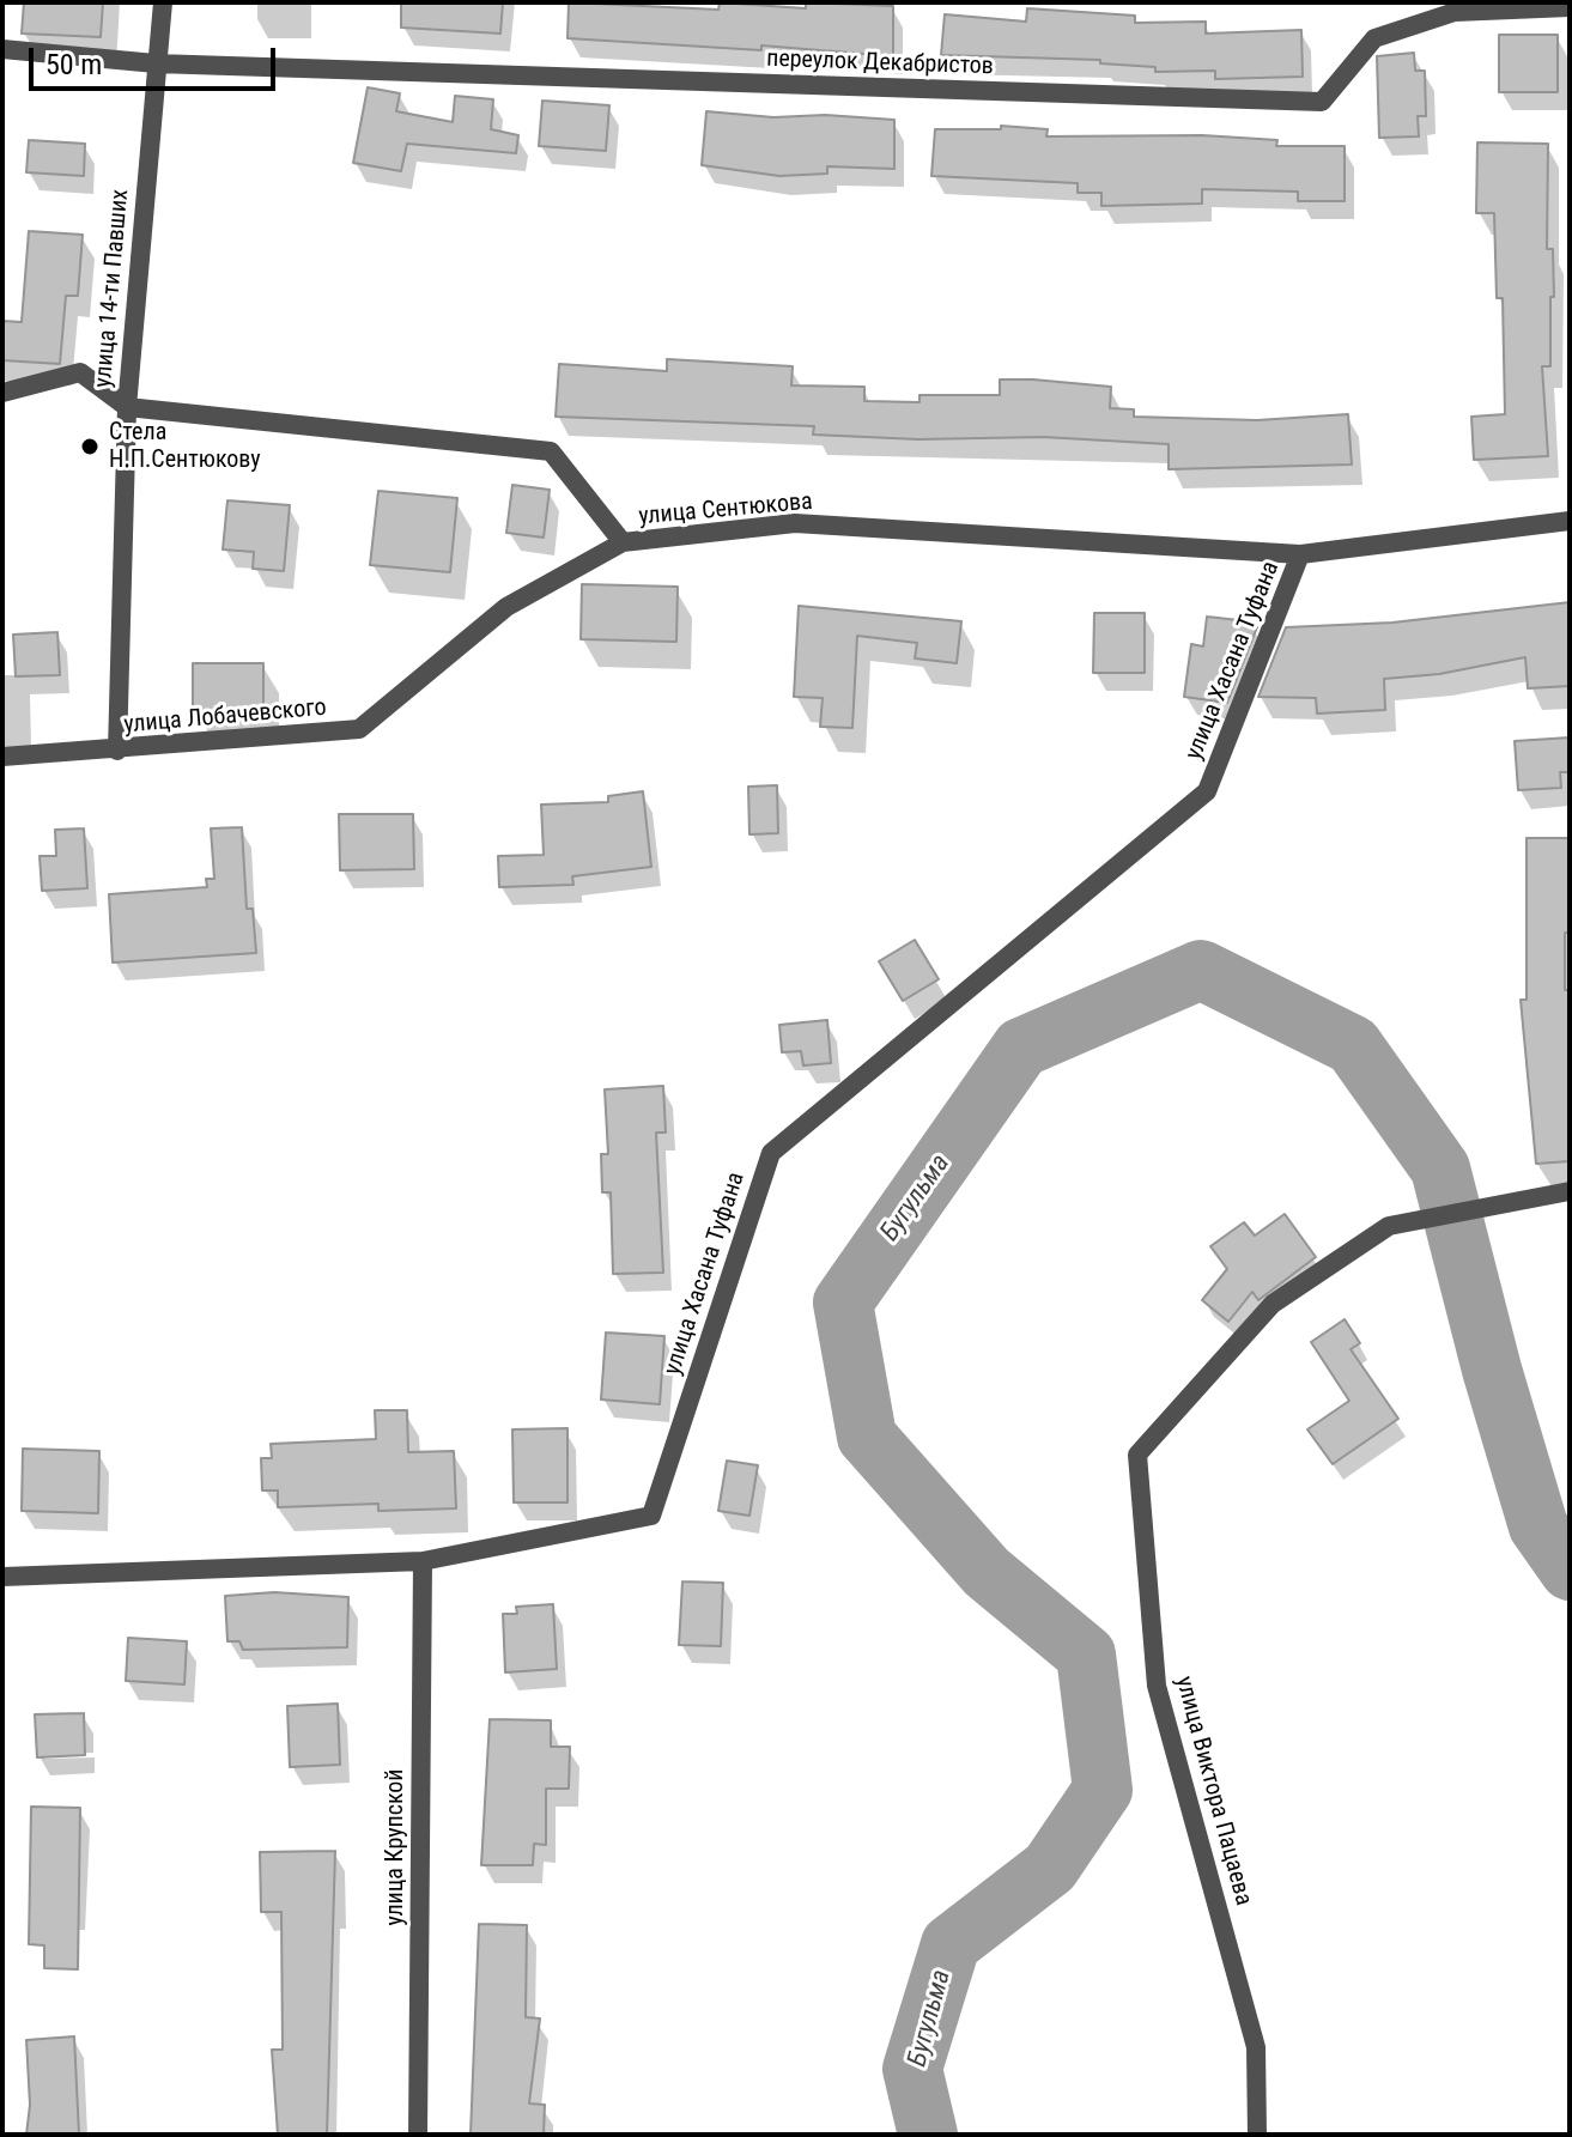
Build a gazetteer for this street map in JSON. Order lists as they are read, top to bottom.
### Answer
{
  "streets": {
    "street": [
      "переулок Декабристов",
      "улица 14-ти Павших",
      "улица Сентюкова",
      "улица Хасана Туфана",
      "улица Лобачевского",
      "улица Виктора Пацаева",
      "улица Крупской"
    ]
  },
  "crossings": [
    ["переулок Декабристов", "улица 14-ти Павших"],
    ["улица 14-ти Павших", "улица Сентюкова"],
    ["улица 14-ти Павших", "улица Лобачевского"],
    ["улица Сентюкова", "улица Хасана Туфана"],
    ["улица Сентюкова", "улица Лобачевского"],
    ["улица Хасана Туфана", "улица Крупской"]
  ],
  "water": ["Бугульма"],
  "places": ["Стела Н.П.Сентюкову"],
  "scale_bar": "50 m"
}
